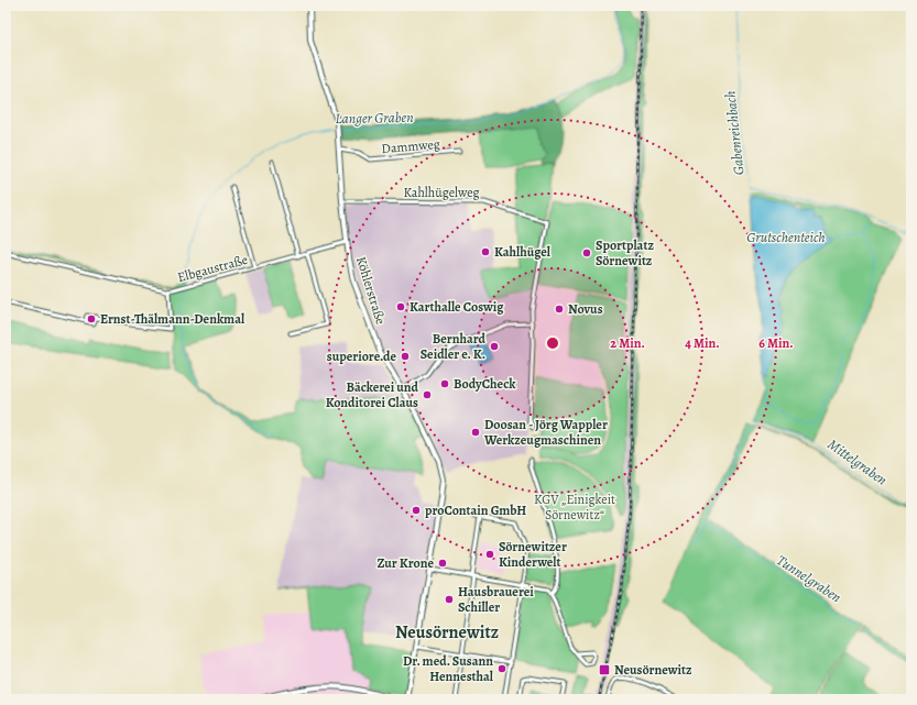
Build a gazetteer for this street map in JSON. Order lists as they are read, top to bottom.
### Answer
{
  "streets": {
    "street": [
      "Dammweg",
      "Kahlhügelweg",
      "Elbgaustraße",
      "Köhlerstraße"
    ]
  },
  "crossings": [
    ["Dammweg", "Köhlerstraße"],
    ["Kahlhügelweg", "Köhlerstraße"],
    ["Elbgaustraße", "Köhlerstraße"]
  ],
  "districts": ["Neusörnewitz"],
  "water": [
    "Langer Graben",
    "Gabenreichbach",
    "Grutschenteich",
    "Mittelgraben",
    "Tunnelgraben"
  ],
  "parks": ["KGV „Einigkeit Sörnewitz“"],
  "places": {
    "other": [
      "Kahlhügel",
      "Sportplatz Sörnewitz",
      "Karthalle Coswig",
      "Novus",
      "Ernst-Thälmann-Denkmal",
      "Bernhard Seidler e. K.",
      "superiore.de",
      "BodyCheck",
      "Bäckerei und Konditorei Claus",
      "Doosan - Jörg Wappler Werkzeugmaschinen",
      "proContain GmbH",
      "Sörnewitzer Kinderwelt",
      "Zur Krone",
      "Hausbrauerei Schiller",
      "Dr. med. Susann Hennesthal"
    ],
    "transit": ["Neusörnewitz"]
  },
  "rings": ["2 Min.", "4 Min.", "6 Min."]
}
